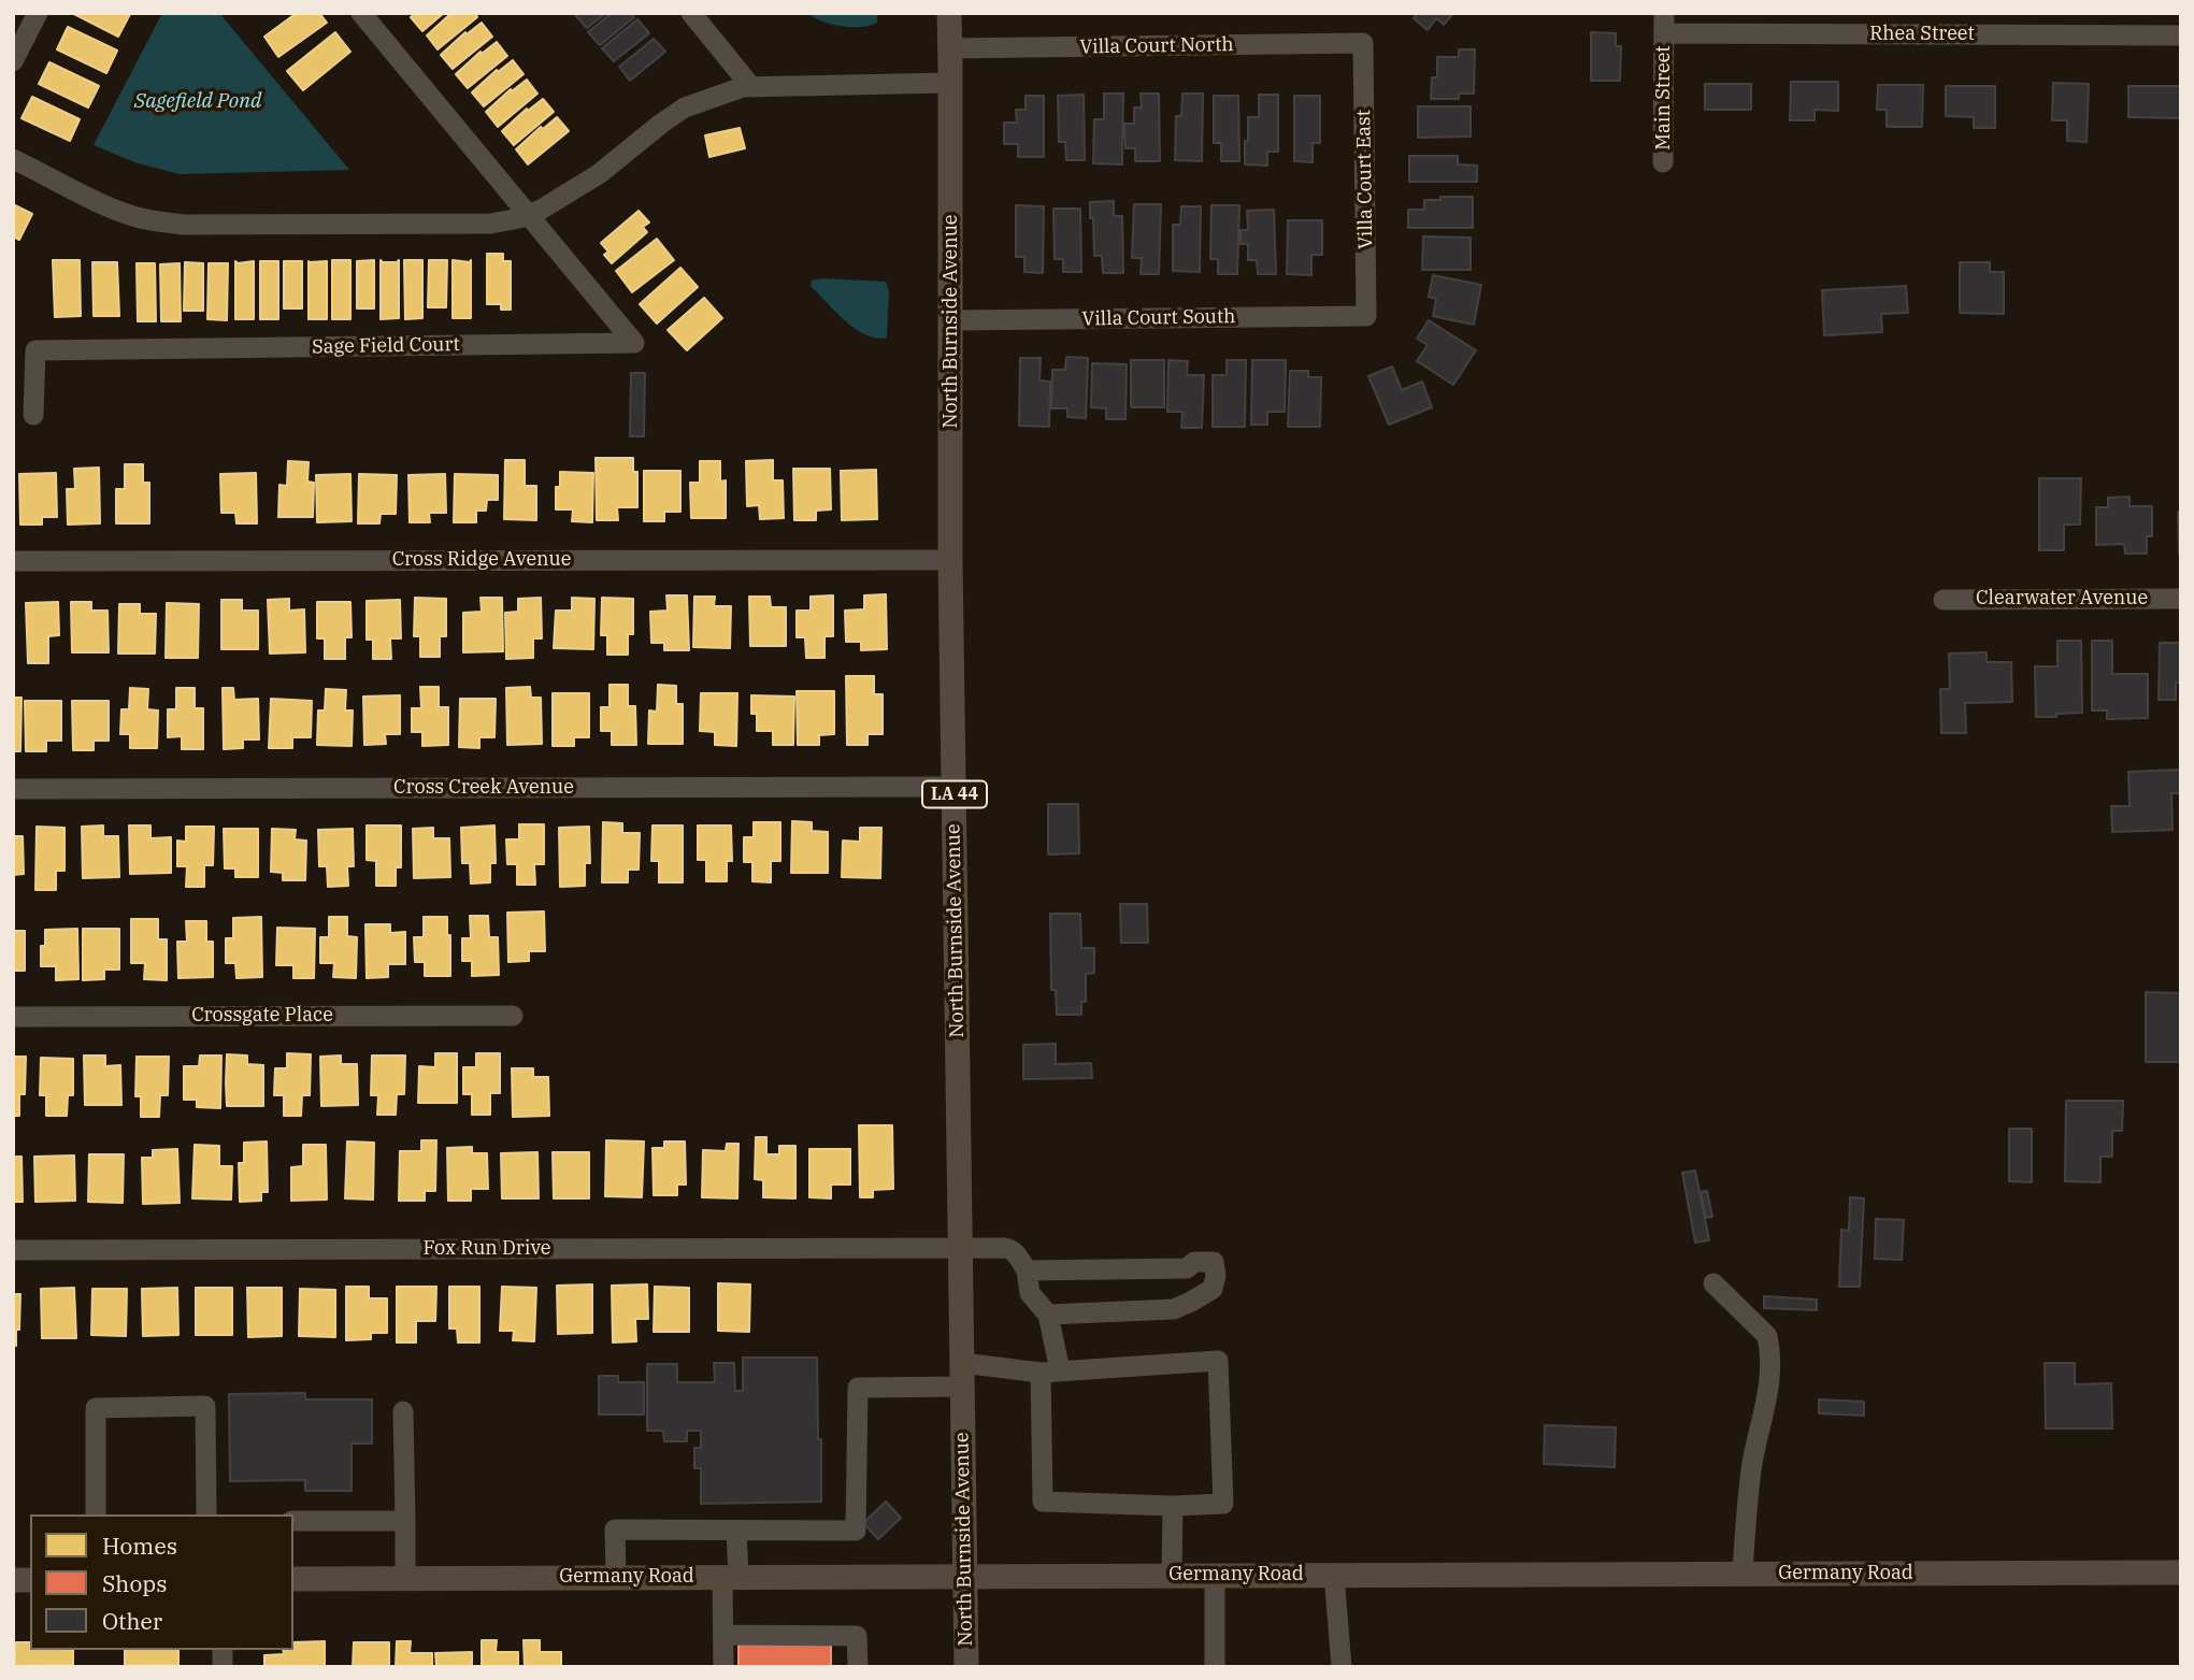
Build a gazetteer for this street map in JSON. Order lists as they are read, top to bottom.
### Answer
{
  "streets": {
    "main road": ["North Burnside Avenue", "LA 44", "Germany Road"],
    "street": [
      "Rhea Street",
      "Villa Court North",
      "Main Street",
      "Villa Court East",
      "Villa Court South",
      "Sage Field Court",
      "Cross Ridge Avenue",
      "Clearwater Avenue",
      "Cross Creek Avenue",
      "Crossgate Place",
      "Fox Run Drive"
    ]
  },
  "crossings": [
    ["Rhea Street", "Main Street"],
    ["Villa Court North", "Villa Court East"],
    ["Villa Court North", "North Burnside Avenue"],
    ["Villa Court East", "Villa Court South"],
    ["Villa Court South", "North Burnside Avenue"],
    ["North Burnside Avenue", "Cross Ridge Avenue"],
    ["North Burnside Avenue", "Cross Creek Avenue"],
    ["North Burnside Avenue", "Fox Run Drive"],
    ["North Burnside Avenue", "Germany Road"]
  ],
  "water": ["Sagefield Pond"],
  "legend": ["Homes", "Shops", "Other"]
}
